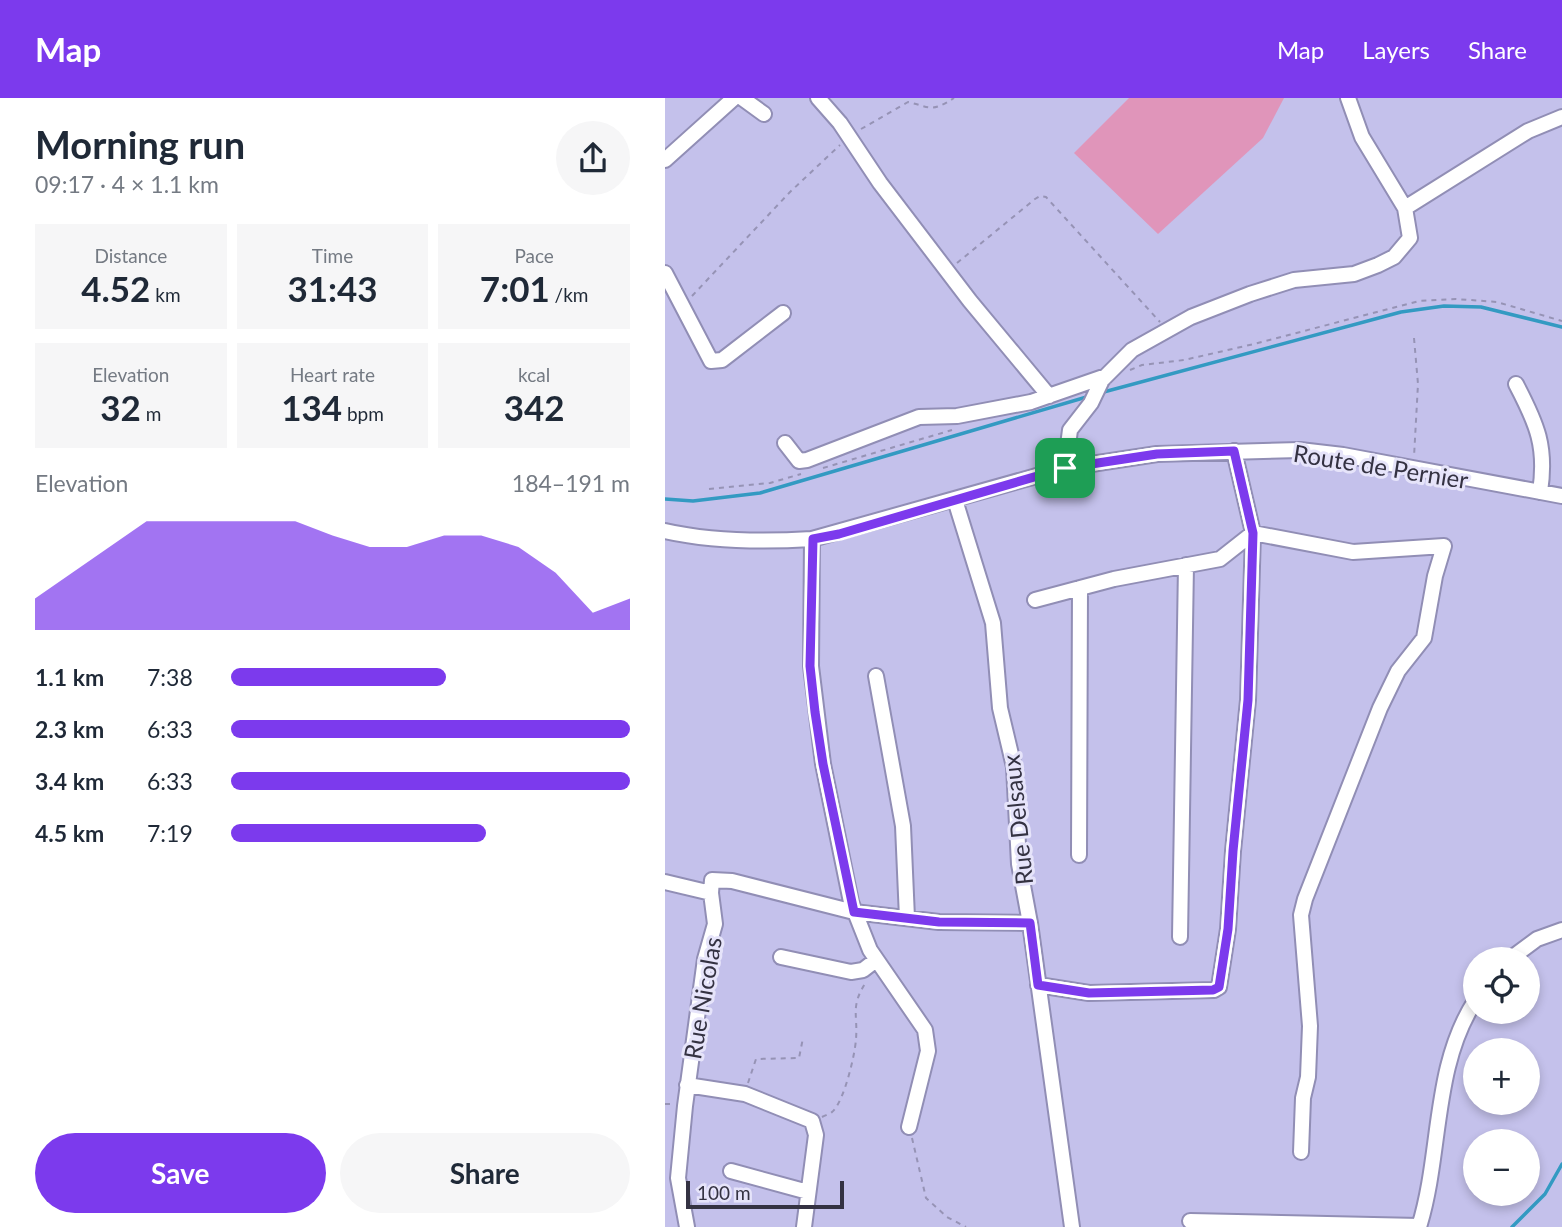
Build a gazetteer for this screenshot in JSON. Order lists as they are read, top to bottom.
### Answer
{
  "streets": {
    "street": ["Route de Pernier", "Rue Delsaux", "Rue Nicolas"]
  },
  "crossings": [
    ["Route de Pernier", "Rue Delsaux"]
  ],
  "scale_bar": "100 m",
  "page": {
    "header": "Map",
    "nav": ["Map", "Layers", "Share"],
    "heading": ["Morning run", "09:17 · 4 × 1.1 km"],
    "stats": [
      ["Distance", "4.52 km"],
      ["Time", "31:43"],
      ["Pace", "7:01 /km"],
      ["Elevation", "32 m"],
      ["Heart rate", "134 bpm"],
      ["kcal", "342"]
    ],
    "chart": ["Elevation", "184–191 m"],
    "list": [
      {
        "name": "1.1 km",
        "note": "7:38"
      },
      {
        "name": "2.3 km",
        "note": "6:33"
      },
      {
        "name": "3.4 km",
        "note": "6:33"
      },
      {
        "name": "4.5 km",
        "note": "7:19"
      }
    ],
    "map_buttons": ["+", "−"],
    "buttons": ["Save", "Share"],
    "scale": "100 m"
  }
}
